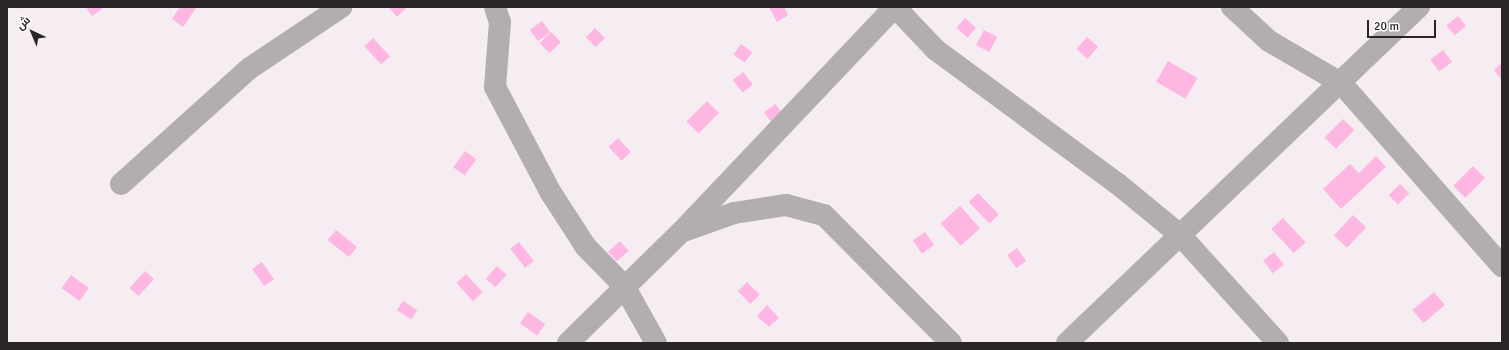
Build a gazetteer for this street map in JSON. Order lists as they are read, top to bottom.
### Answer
{
  "scale_bar": "20 m",
  "north": "top left"
}
